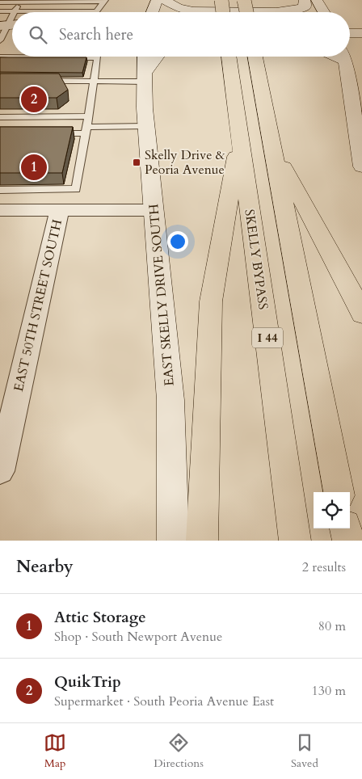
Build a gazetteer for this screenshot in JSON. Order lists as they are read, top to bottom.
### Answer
{
  "streets": {
    "highway": ["SKELLY BYPASS", "I 44"],
    "main road": ["EAST SKELLY DRIVE SOUTH"],
    "street": ["EAST 50TH STREET SOUTH"]
  },
  "places": {
    "transit": ["Skelly Drive & Peoria Avenue"]
  },
  "page": {
    "search": "Search here",
    "pins": ["2", "1"],
    "heading": ["Nearby", "2 results"],
    "list": [
      {
        "mark": "1",
        "name": "Attic Storage",
        "note": "Shop · South Newport Avenue",
        "value": "80 m"
      },
      {
        "mark": "2",
        "name": "QuikTrip",
        "note": "Supermarket · South Peoria Avenue East",
        "value": "130 m"
      }
    ],
    "nav": ["Map", "Directions", "Saved"]
  }
}
